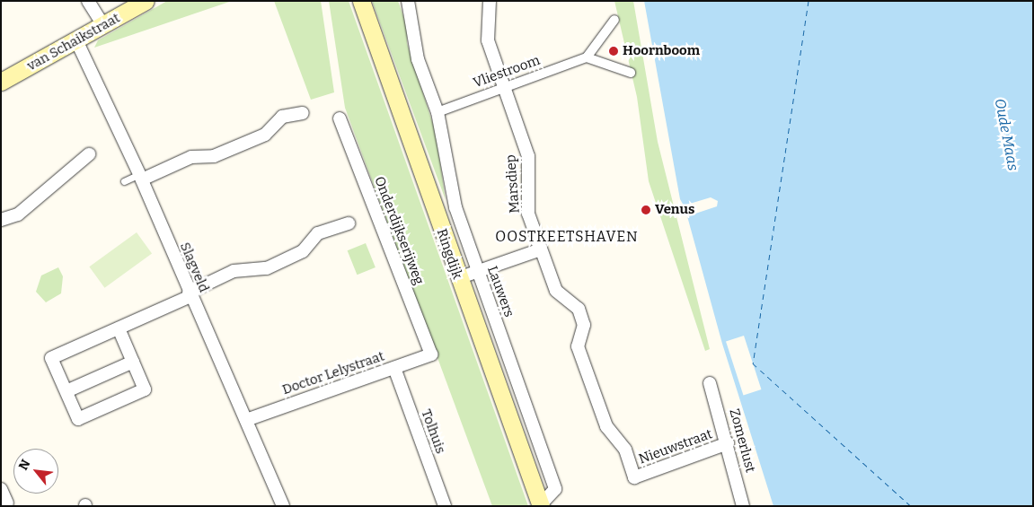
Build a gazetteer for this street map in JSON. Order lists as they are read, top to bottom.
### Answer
{
  "streets": {
    "main road": ["van Schaikstraat", "Ringdijk"],
    "street": [
      "Vliestroom",
      "Marsdiep",
      "Onderdijkserijweg",
      "Slagveld",
      "Lauwers",
      "Doctor Lelystraat",
      "Tolhuis",
      "Zomerlust",
      "Nieuwstraat"
    ]
  },
  "crossings": [
    ["van Schaikstraat", "Slagveld"],
    ["Vliestroom", "Marsdiep"],
    ["Vliestroom", "Lauwers"],
    ["Marsdiep", "Nieuwstraat"],
    ["Onderdijkserijweg", "Doctor Lelystraat"],
    ["Ringdijk", "Lauwers"],
    ["Slagveld", "Doctor Lelystraat"],
    ["Doctor Lelystraat", "Tolhuis"],
    ["Zomerlust", "Nieuwstraat"]
  ],
  "districts": ["OOSTKEETSHAVEN"],
  "water": ["Oude Maas"],
  "places": ["Hoornboom", "Venus"],
  "north": "top left"
}
